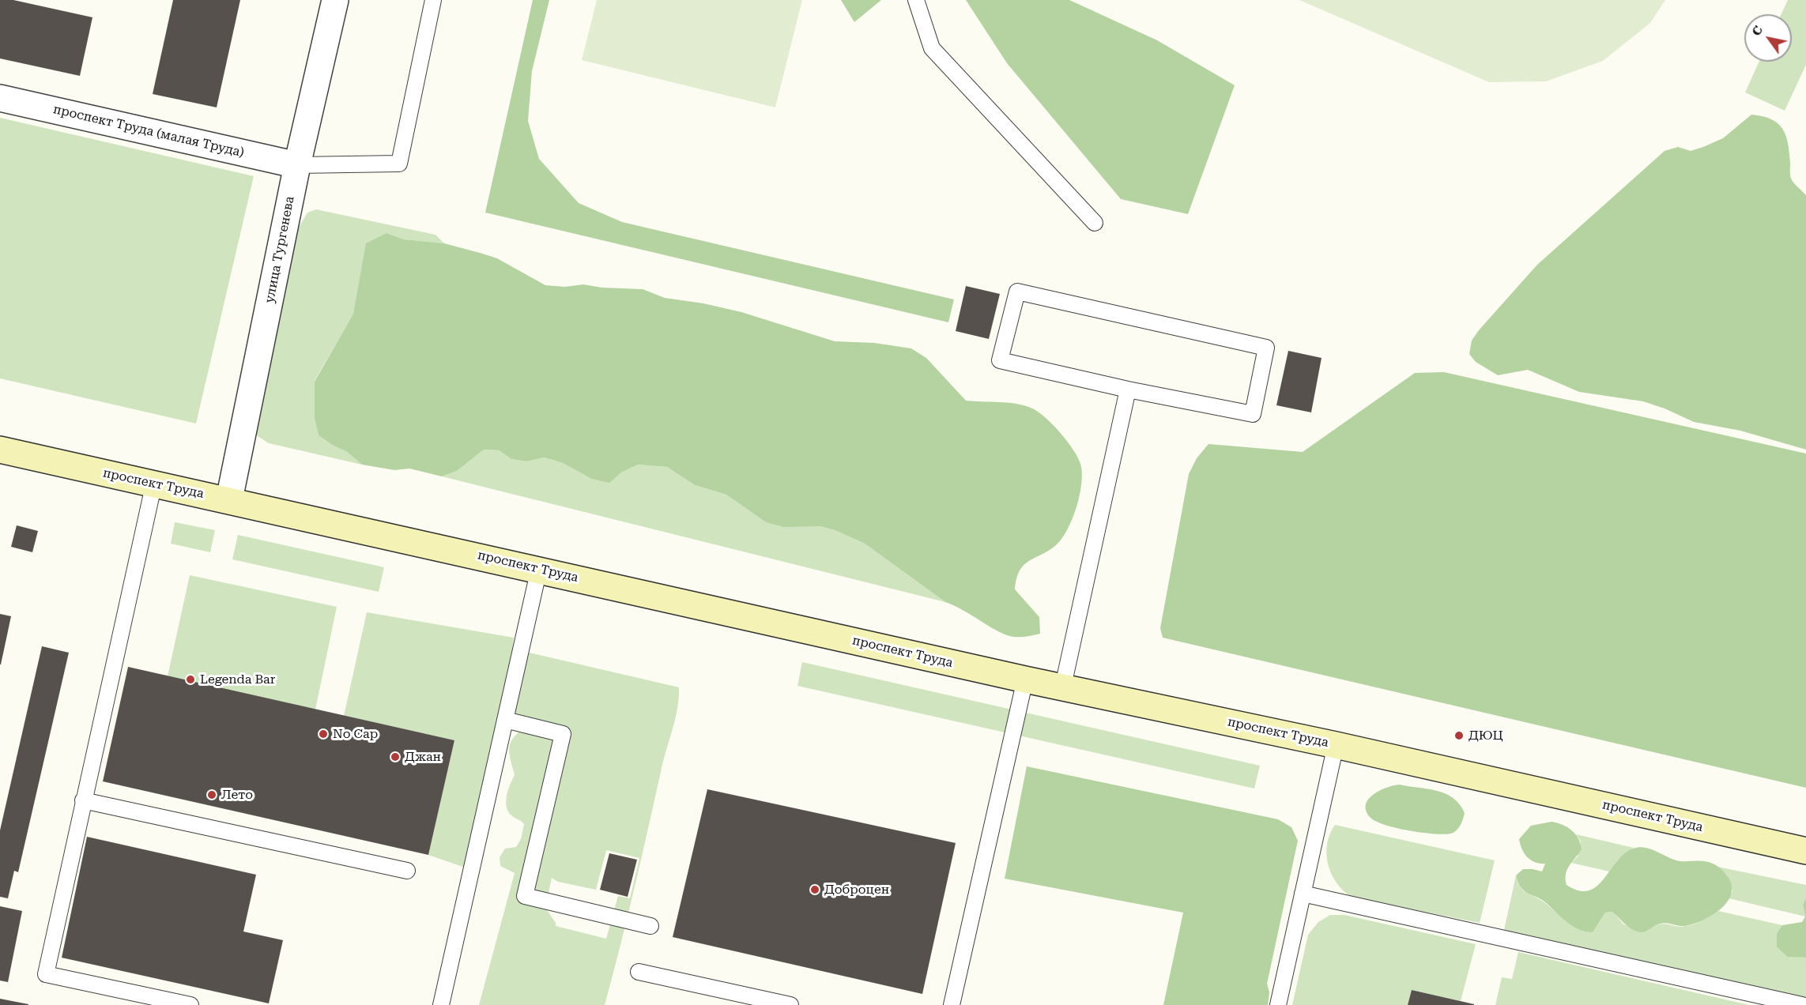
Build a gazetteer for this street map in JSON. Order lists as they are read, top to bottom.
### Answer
{
  "streets": {
    "main road": ["проспект Труда"],
    "street": ["проспект Труда (малая Труда)", "улица Тургенева"]
  },
  "crossings": [
    ["проспект Труда (малая Труда)", "улица Тургенева"],
    ["улица Тургенева", "проспект Труда"]
  ],
  "places": [
    "Legenda Bar",
    "No Cap",
    "ДЮЦ",
    "Джан",
    "Лето",
    "Доброцен"
  ],
  "north": "top left"
}
